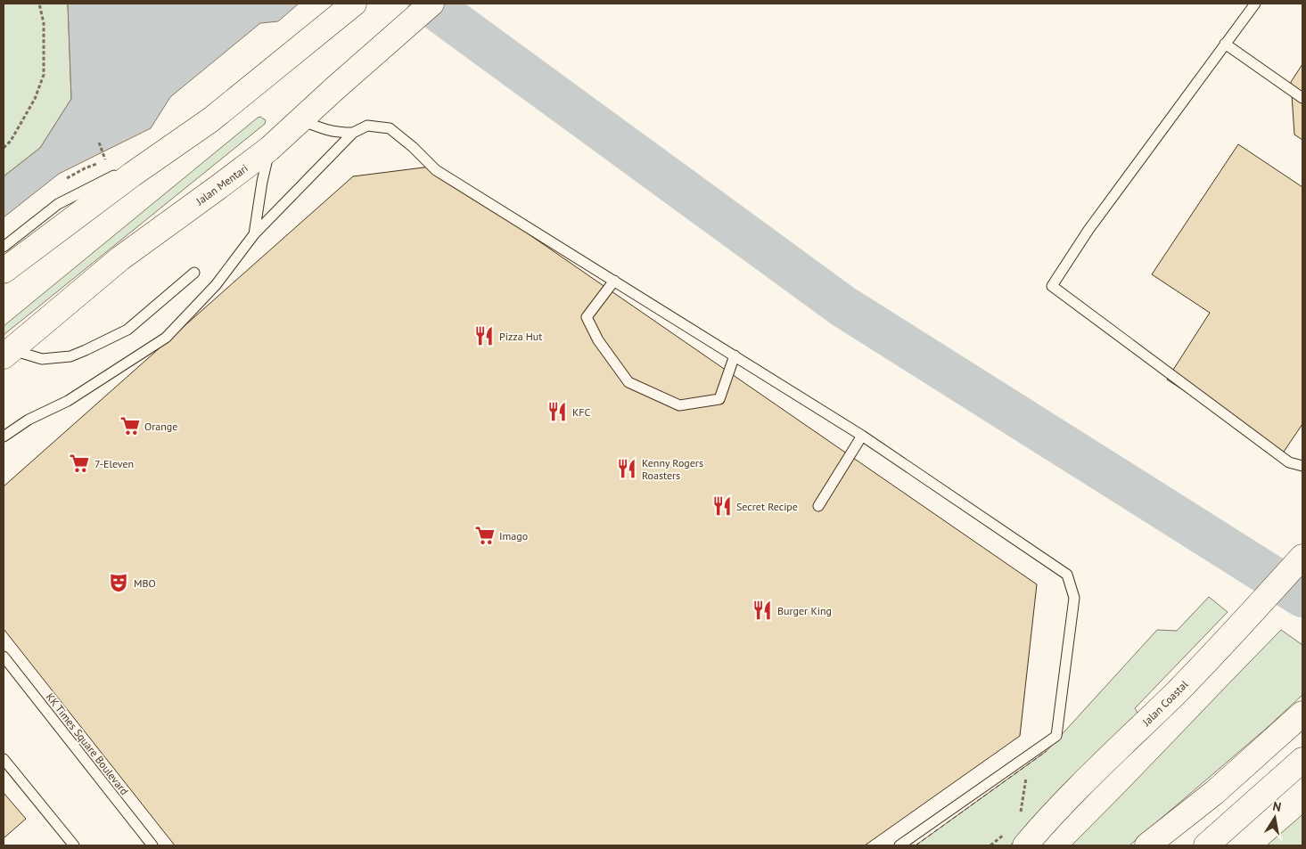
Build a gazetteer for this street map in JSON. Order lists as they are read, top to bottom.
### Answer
{
  "streets": {
    "main road": ["Jalan Mentari", "Jalan Coastal"],
    "lane": ["KK Times Square Boulevard"]
  },
  "places": {
    "restaurant": [
      "Pizza Hut",
      "KFC",
      "Kenny Rogers Roasters",
      "Secret Recipe",
      "Burger King"
    ],
    "supermarket": ["Orange", "7-Eleven", "Imago"],
    "theatre": ["MBO"]
  },
  "north": "top"
}
